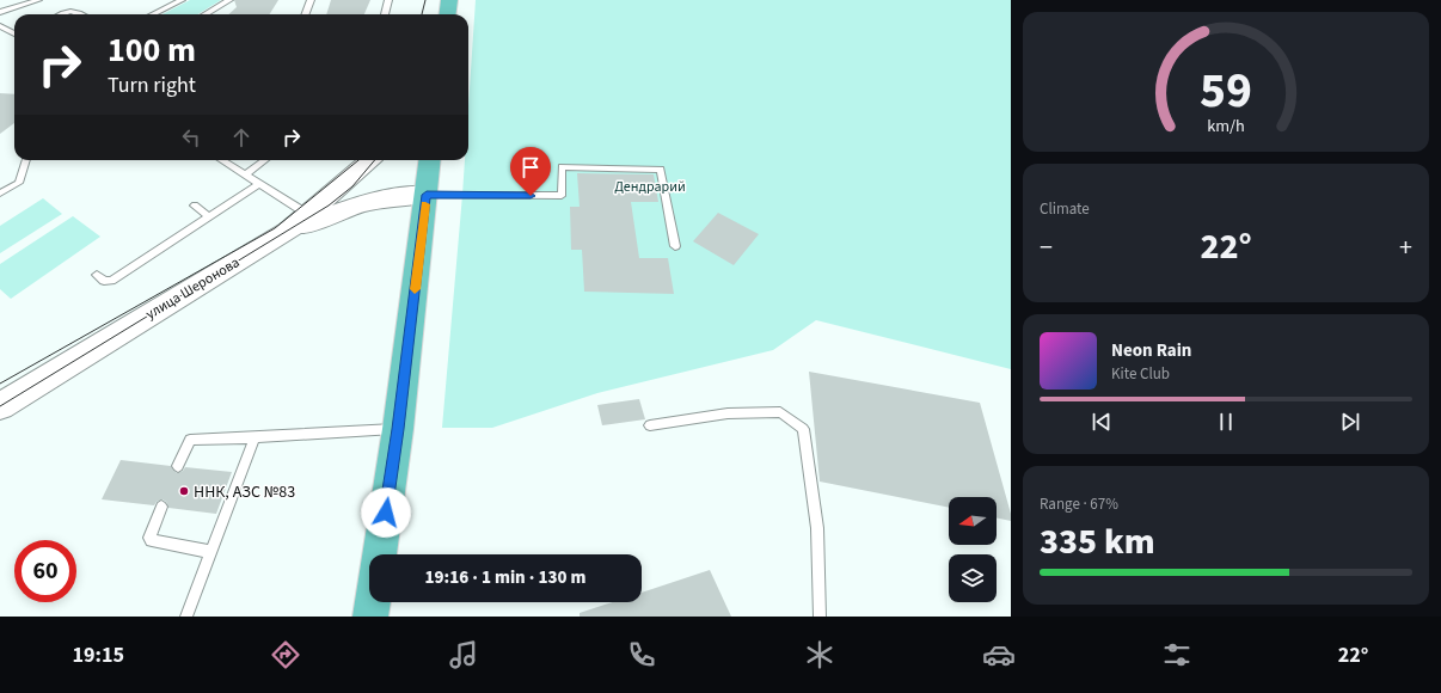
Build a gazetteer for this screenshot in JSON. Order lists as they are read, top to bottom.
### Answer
{
  "streets": {
    "main road": ["улица Шеронова"]
  },
  "parks": ["Дендрарий"],
  "places": ["ННК, АЗС №83"],
  "north": "left",
  "page": {
    "turn": ["100 m", "Turn right"],
    "tile": [
      "Climate",
      ["Range · 67%", "335 km"]
    ],
    "heat": ["−", "22°", "+"],
    "song": ["Neon Rain", "Kite Club"],
    "limit": "60",
    "trip": "19:16 · 1 min · 130 m",
    "tabs": ["19:15", "22°"],
    "gauge": ["59", "km/h"]
  }
}
